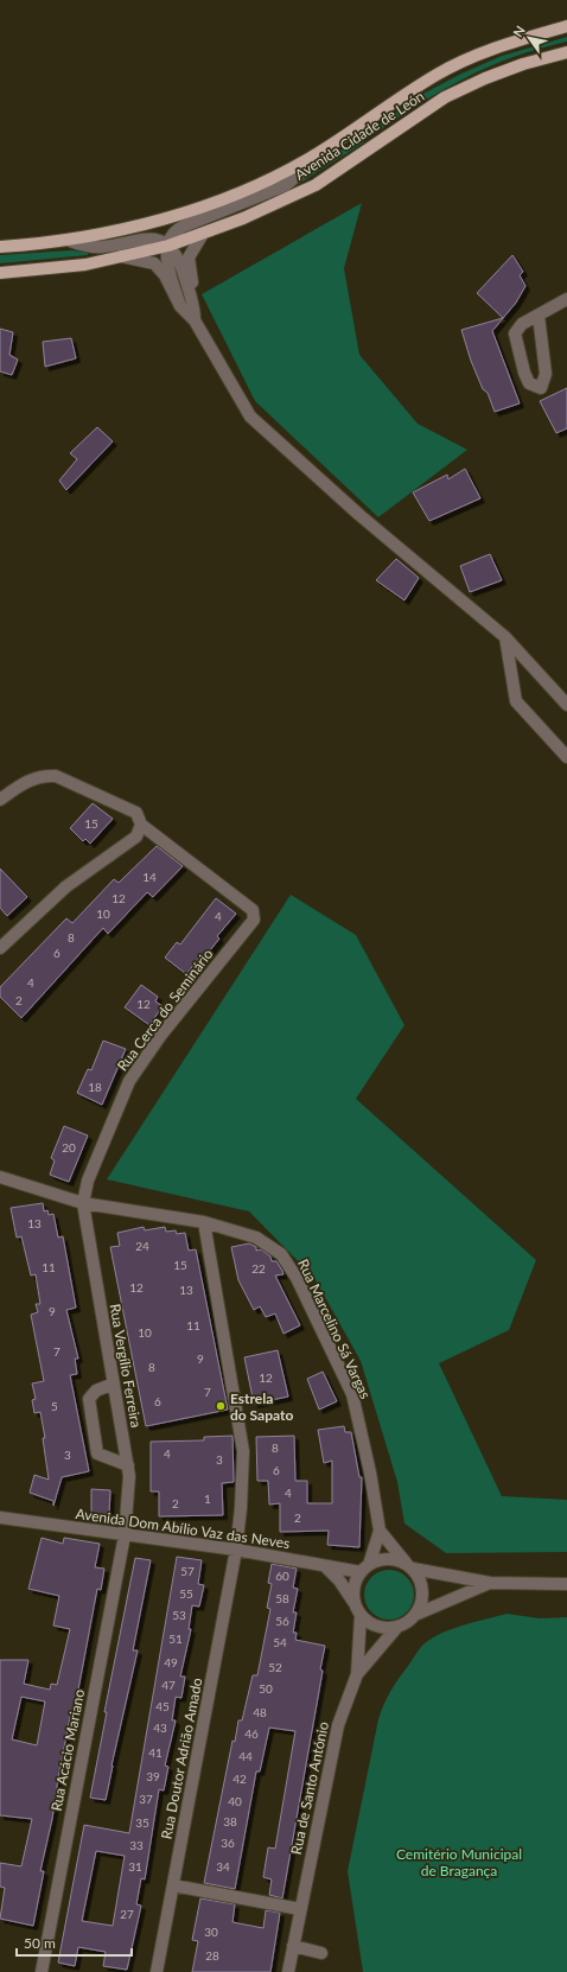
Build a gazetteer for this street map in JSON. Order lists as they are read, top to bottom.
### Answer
{
  "streets": {
    "main road": ["Avenida Cidade de León"],
    "street": [
      "Rua Cerca do Seminário",
      "Rua Marcelino Sá Vargas",
      "Rua Vergílio Ferreira",
      "Avenida Dom Abílio Vaz das Neves",
      "Rua Acácio Mariano",
      "Rua Doutor Adrião Amado",
      "Rua de Santo António"
    ]
  },
  "crossings": [
    ["Rua Cerca do Seminário", "Rua Marcelino Sá Vargas"],
    ["Rua Cerca do Seminário", "Rua Vergílio Ferreira"],
    ["Rua Marcelino Sá Vargas", "Rua Vergílio Ferreira"],
    ["Rua Marcelino Sá Vargas", "Avenida Dom Abílio Vaz das Neves"],
    ["Rua Marcelino Sá Vargas", "Rua Doutor Adrião Amado"],
    ["Rua Marcelino Sá Vargas", "Rua de Santo António"],
    ["Rua Vergílio Ferreira", "Avenida Dom Abílio Vaz das Neves"],
    ["Rua Vergílio Ferreira", "Rua Acácio Mariano"],
    ["Avenida Dom Abílio Vaz das Neves", "Rua Acácio Mariano"],
    ["Avenida Dom Abílio Vaz das Neves", "Rua Doutor Adrião Amado"],
    ["Avenida Dom Abílio Vaz das Neves", "Rua de Santo António"]
  ],
  "parks": ["Cemitério Municipal de Bragança"],
  "places": ["Estrela do Sapato"],
  "house_numbers": [
    "15",
    "14",
    "12",
    "10",
    "4",
    "8",
    "6",
    "4",
    "2",
    "12",
    "18",
    "20",
    "13",
    "24",
    "15",
    "11",
    "22",
    "12",
    "13",
    "9",
    "11",
    "10",
    "7",
    "9",
    "8",
    "12",
    "7",
    "6",
    "5",
    "8",
    "4",
    "3",
    "3",
    "6",
    "4",
    "1",
    "2",
    "2",
    "57",
    "60",
    "55",
    "58",
    "53",
    "56",
    "51",
    "54",
    "49",
    "52",
    "47",
    "50",
    "45",
    "48",
    "43",
    "46",
    "41",
    "44",
    "39",
    "42",
    "37",
    "40",
    "38",
    "35",
    "36",
    "33",
    "31",
    "34",
    "27",
    "30",
    "28"
  ],
  "scale_bar": "50 m",
  "north": "top left"
}
